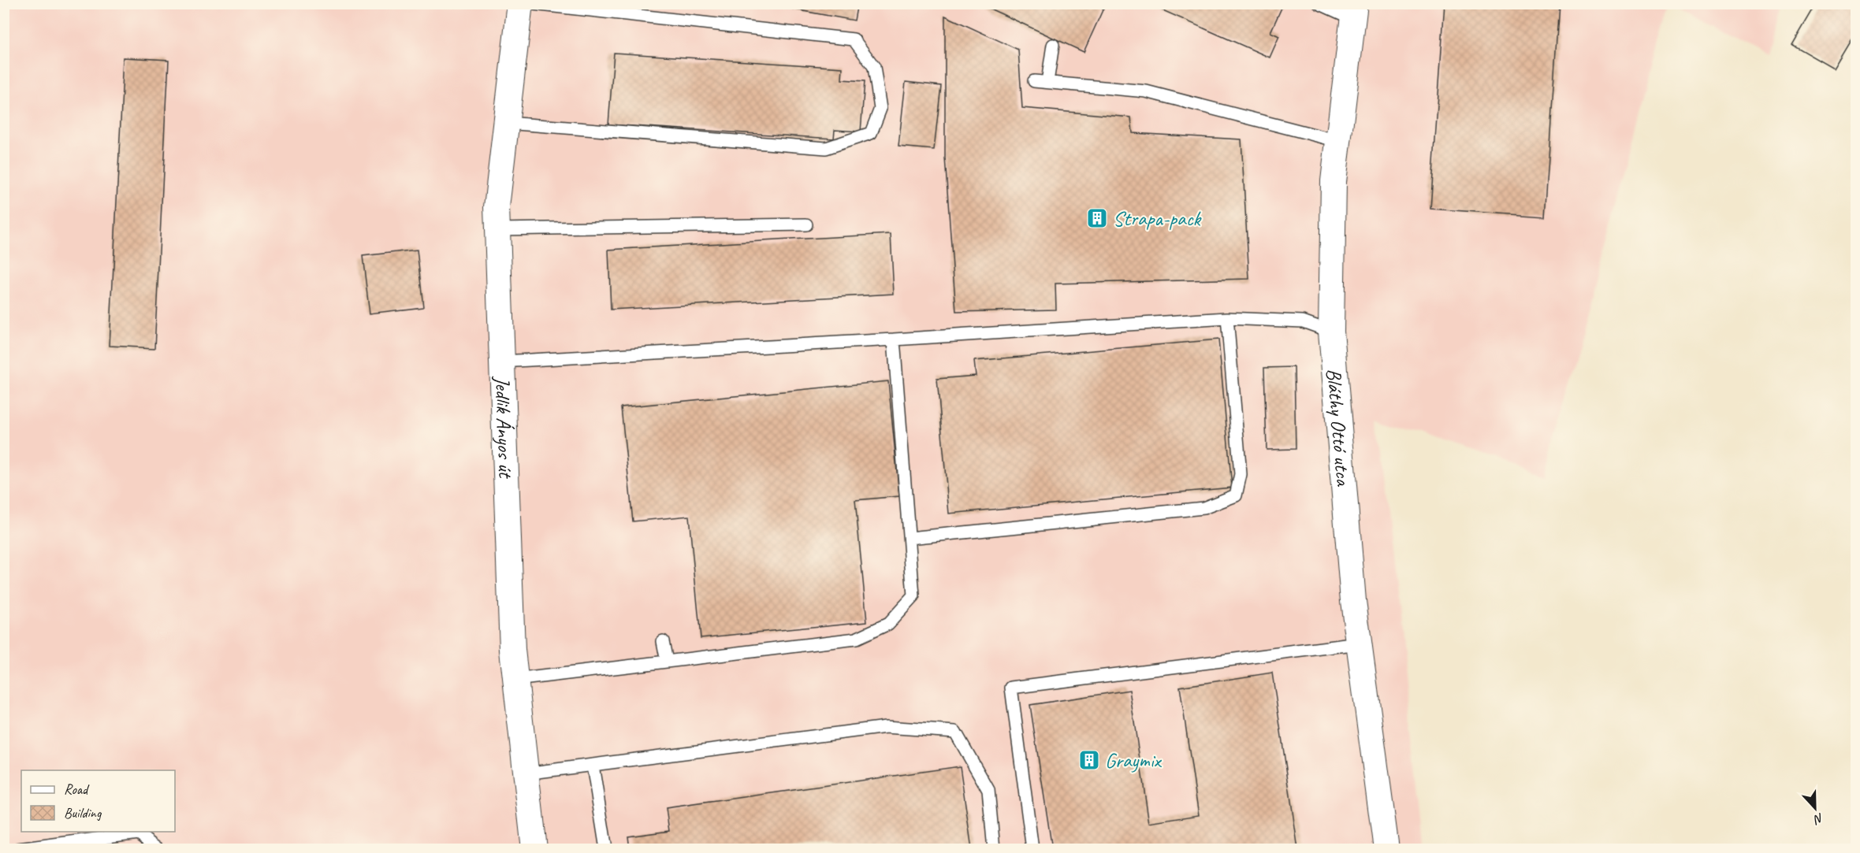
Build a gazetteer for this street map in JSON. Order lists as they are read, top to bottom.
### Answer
{
  "streets": {
    "street": ["Jedlik Ányos út", "Bláthy Ottó utca"]
  },
  "places": {
    "building": ["Strapa-pack", "Graymix"]
  },
  "legend": ["Road", "Building"],
  "north": "bottom"
}
